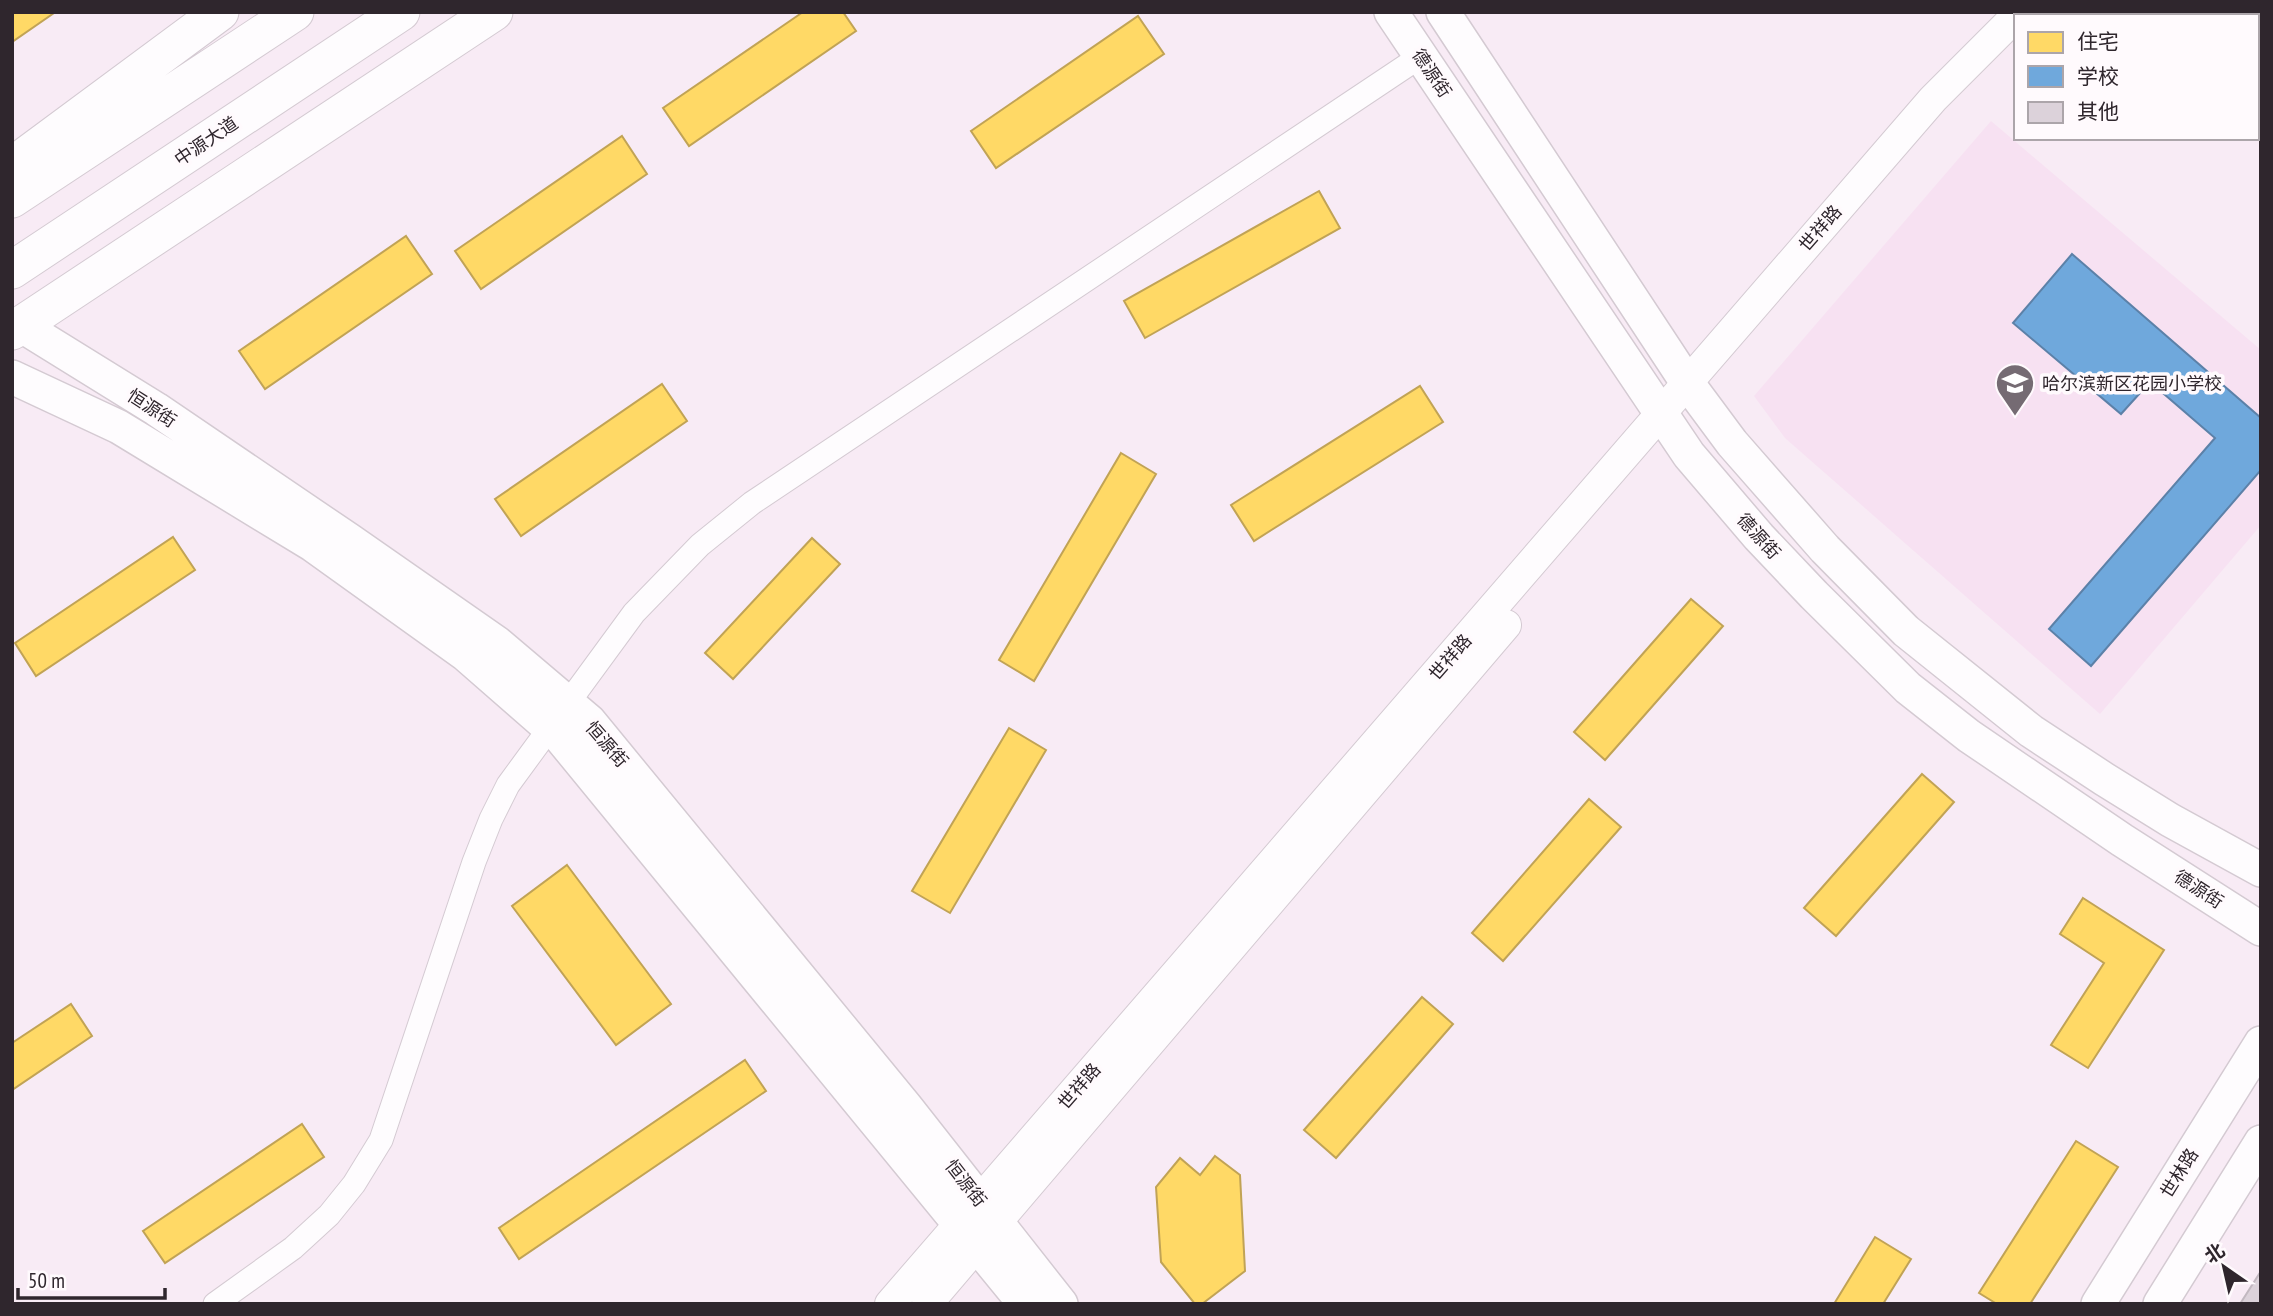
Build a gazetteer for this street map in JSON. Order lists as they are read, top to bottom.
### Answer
{
  "streets": {
    "main road": [
      "德源街",
      "中源大道",
      "恒源街",
      "世林路"
    ],
    "street": ["世祥路"]
  },
  "crossings": [
    ["德源街", "世祥路"],
    ["世祥路", "恒源街"]
  ],
  "places": {
    "school or university": ["哈尔滨新区花园小学校"]
  },
  "legend": ["住宅", "学校", "其他"],
  "scale_bar": "50 m",
  "north": "top left"
}
